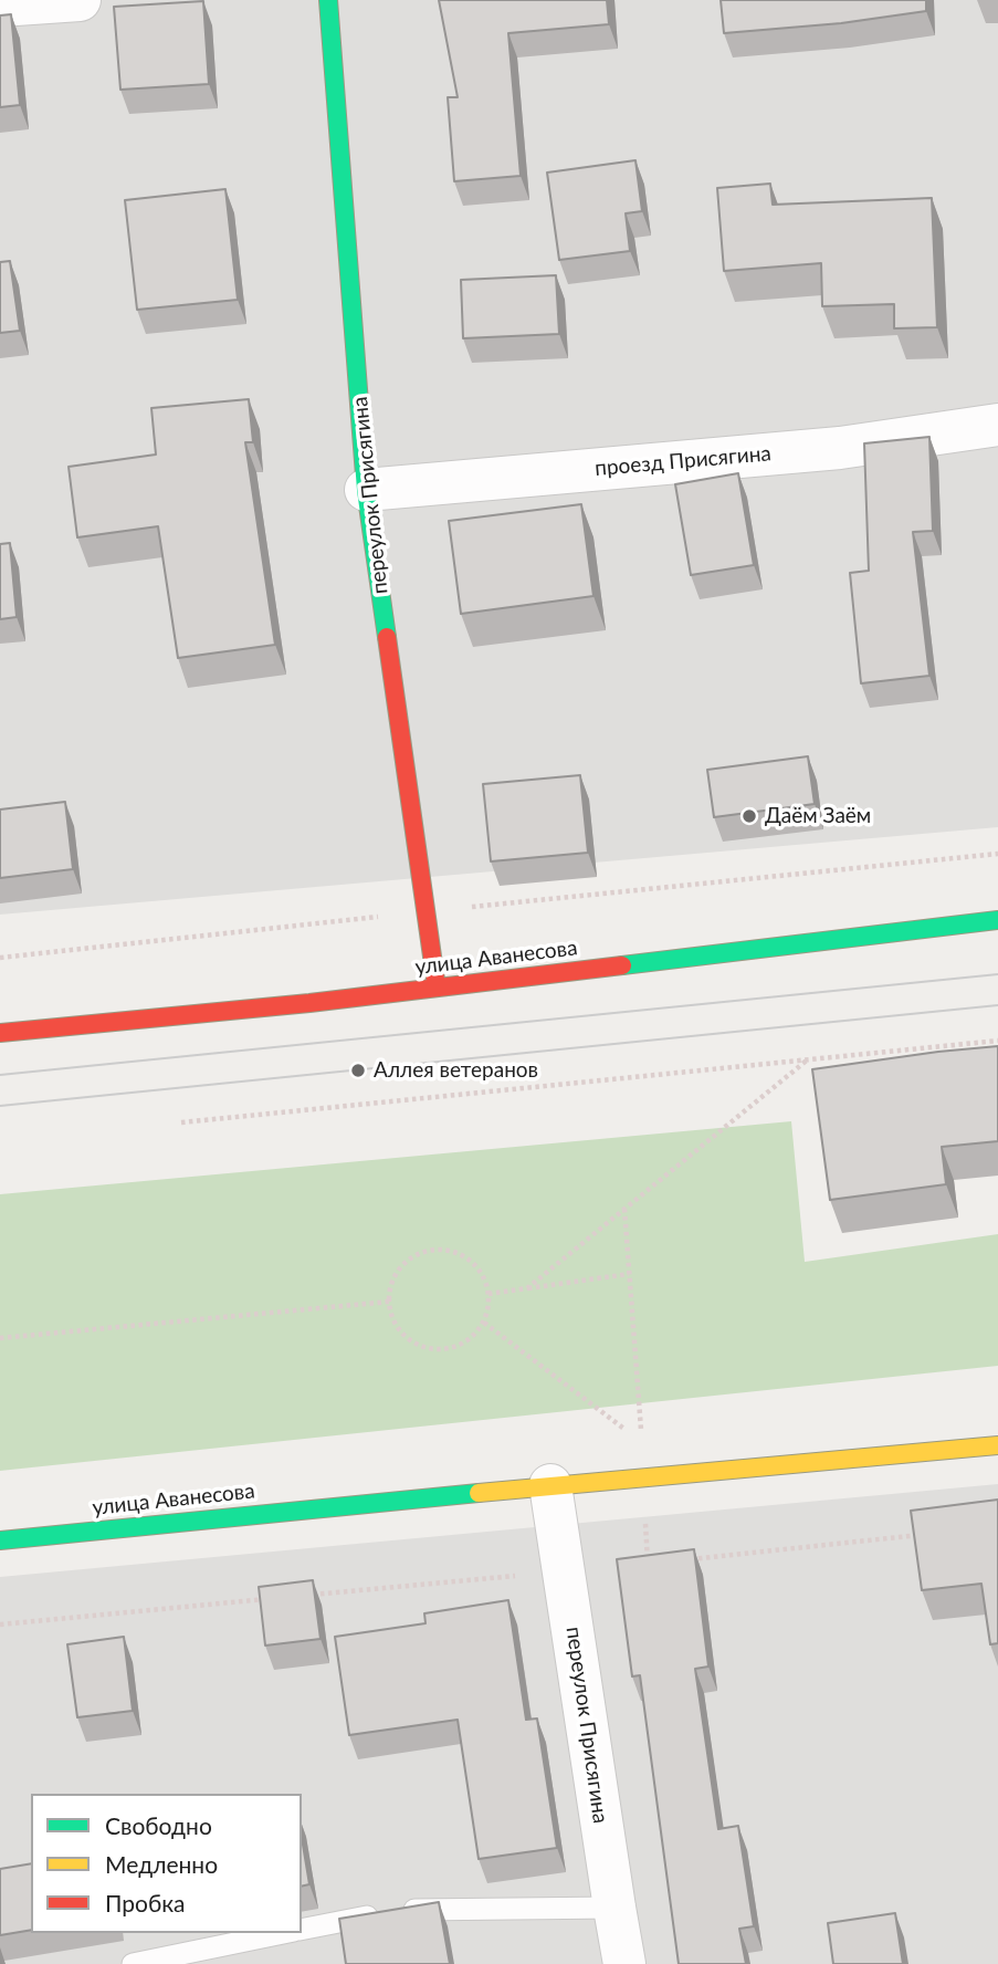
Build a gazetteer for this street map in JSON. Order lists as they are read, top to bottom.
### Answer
{
  "streets": {
    "main road": ["переулок Присягина", "улица Аванесова"],
    "street": ["проезд Присягина"]
  },
  "crossings": [
    ["проезд Присягина", "переулок Присягина"],
    ["переулок Присягина", "улица Аванесова"]
  ],
  "places": ["Даём Заём", "Аллея ветеранов"],
  "legend": ["Свободно", "Медленно", "Пробка"]
}
